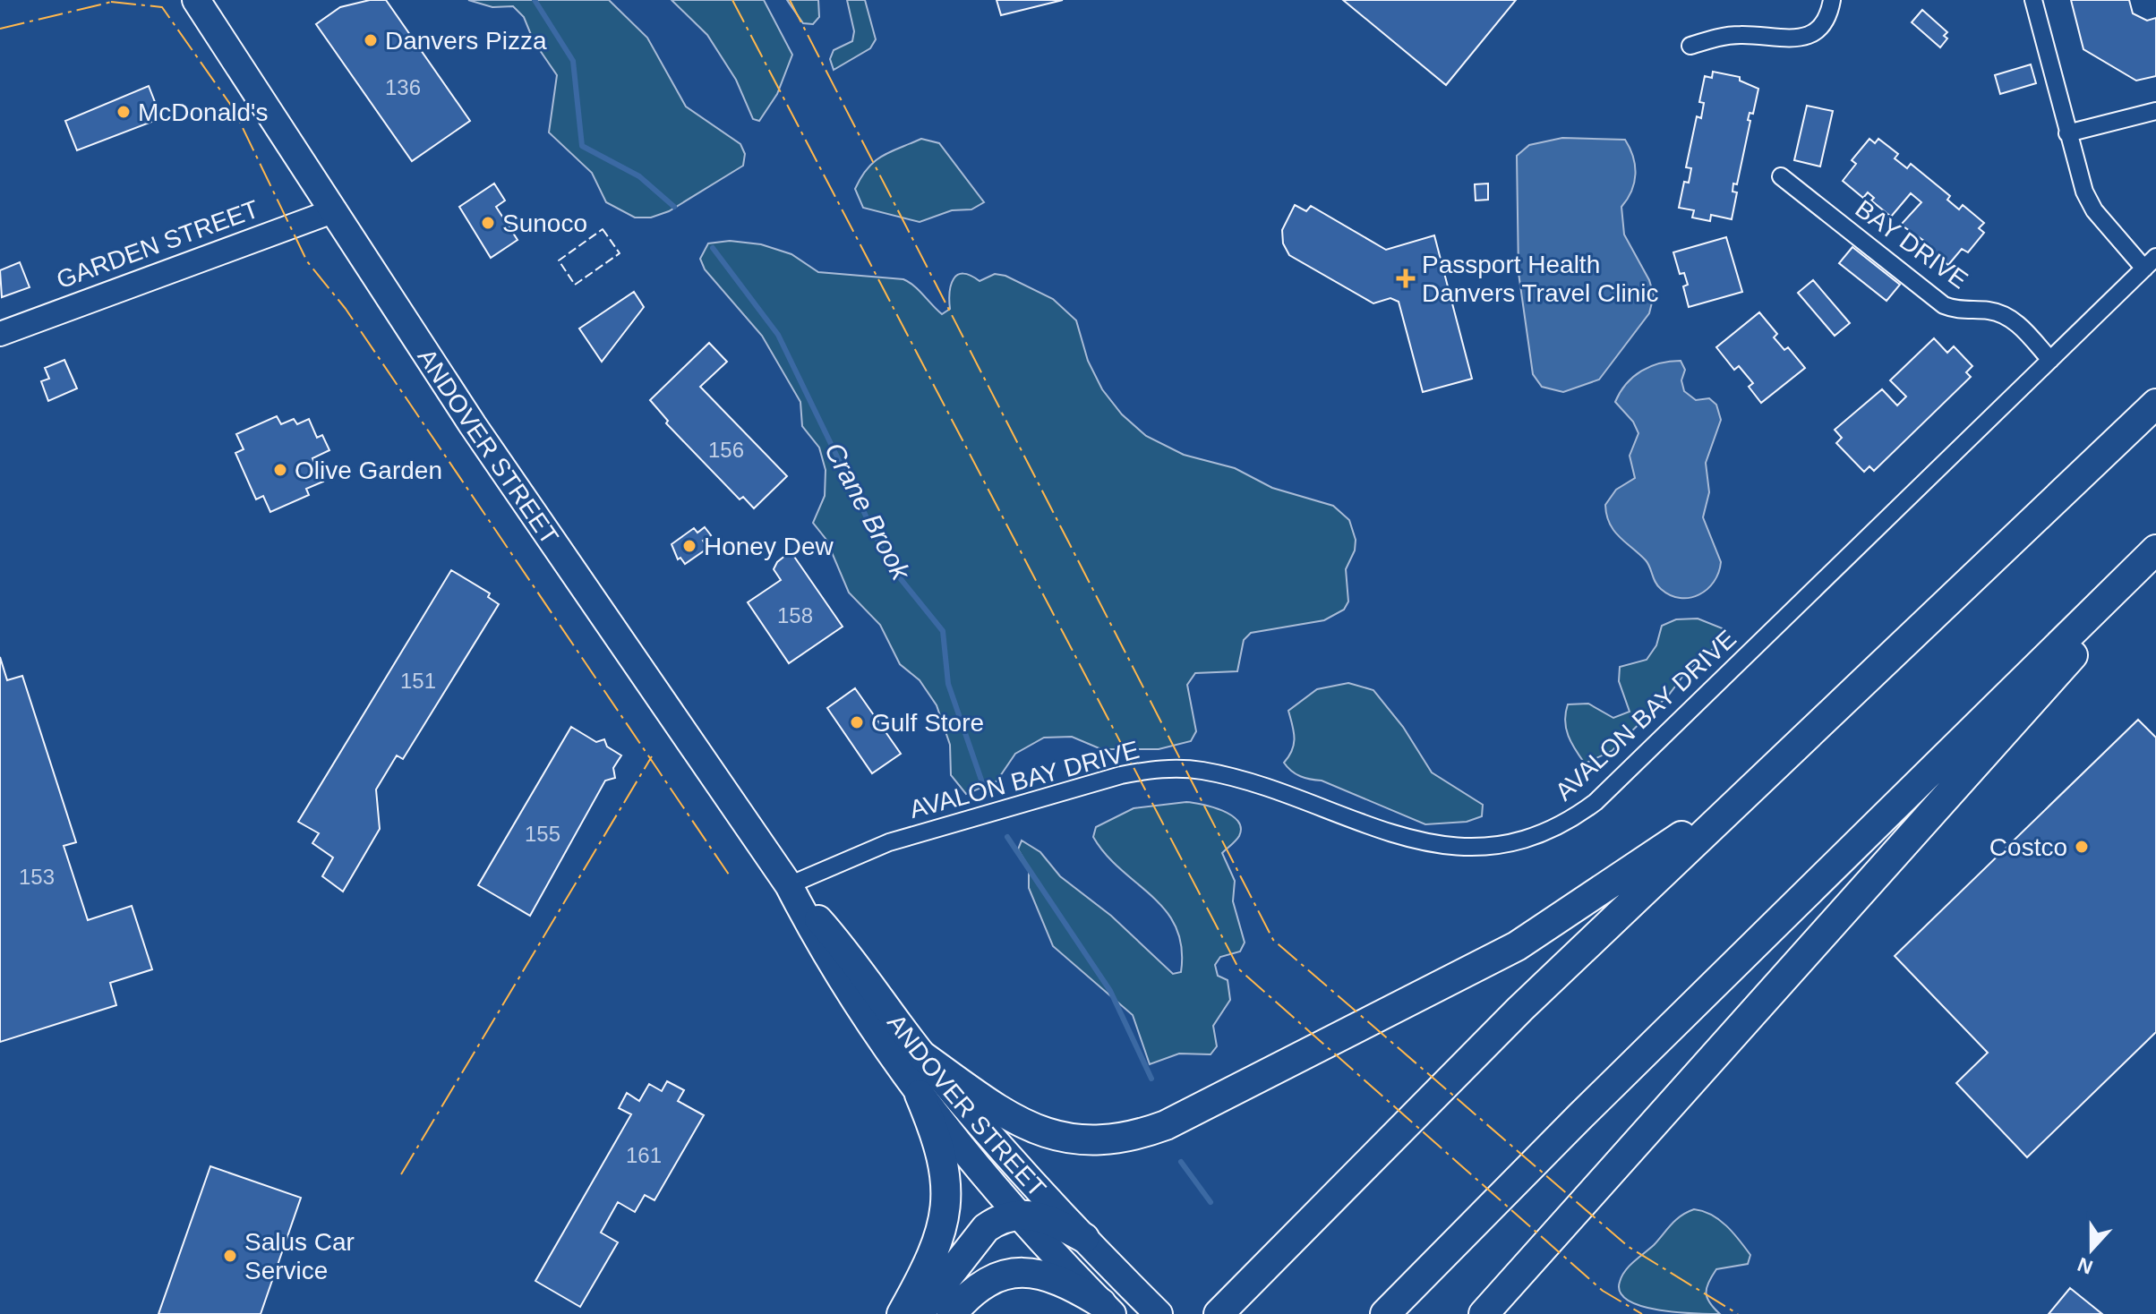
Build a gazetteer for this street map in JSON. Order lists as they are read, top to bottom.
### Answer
{
  "streets": {
    "highway": ["ANDOVER STREET"],
    "main road": ["GARDEN STREET"],
    "street": ["BAY DRIVE", "AVALON BAY DRIVE"]
  },
  "crossings": [
    ["GARDEN STREET", "ANDOVER STREET"],
    ["BAY DRIVE", "AVALON BAY DRIVE"],
    ["ANDOVER STREET", "AVALON BAY DRIVE"]
  ],
  "water": ["Crane Brook"],
  "places": {
    "other": [
      "Danvers Pizza",
      "McDonald's",
      "Sunoco",
      "Olive Garden",
      "Honey Dew",
      "Gulf Store",
      "Costco",
      "Salus Car Service"
    ],
    "health": ["Passport Health Danvers Travel Clinic"]
  },
  "house_numbers": [
    "136",
    "156",
    "158",
    "151",
    "155",
    "153",
    "161"
  ],
  "north": "bottom"
}
